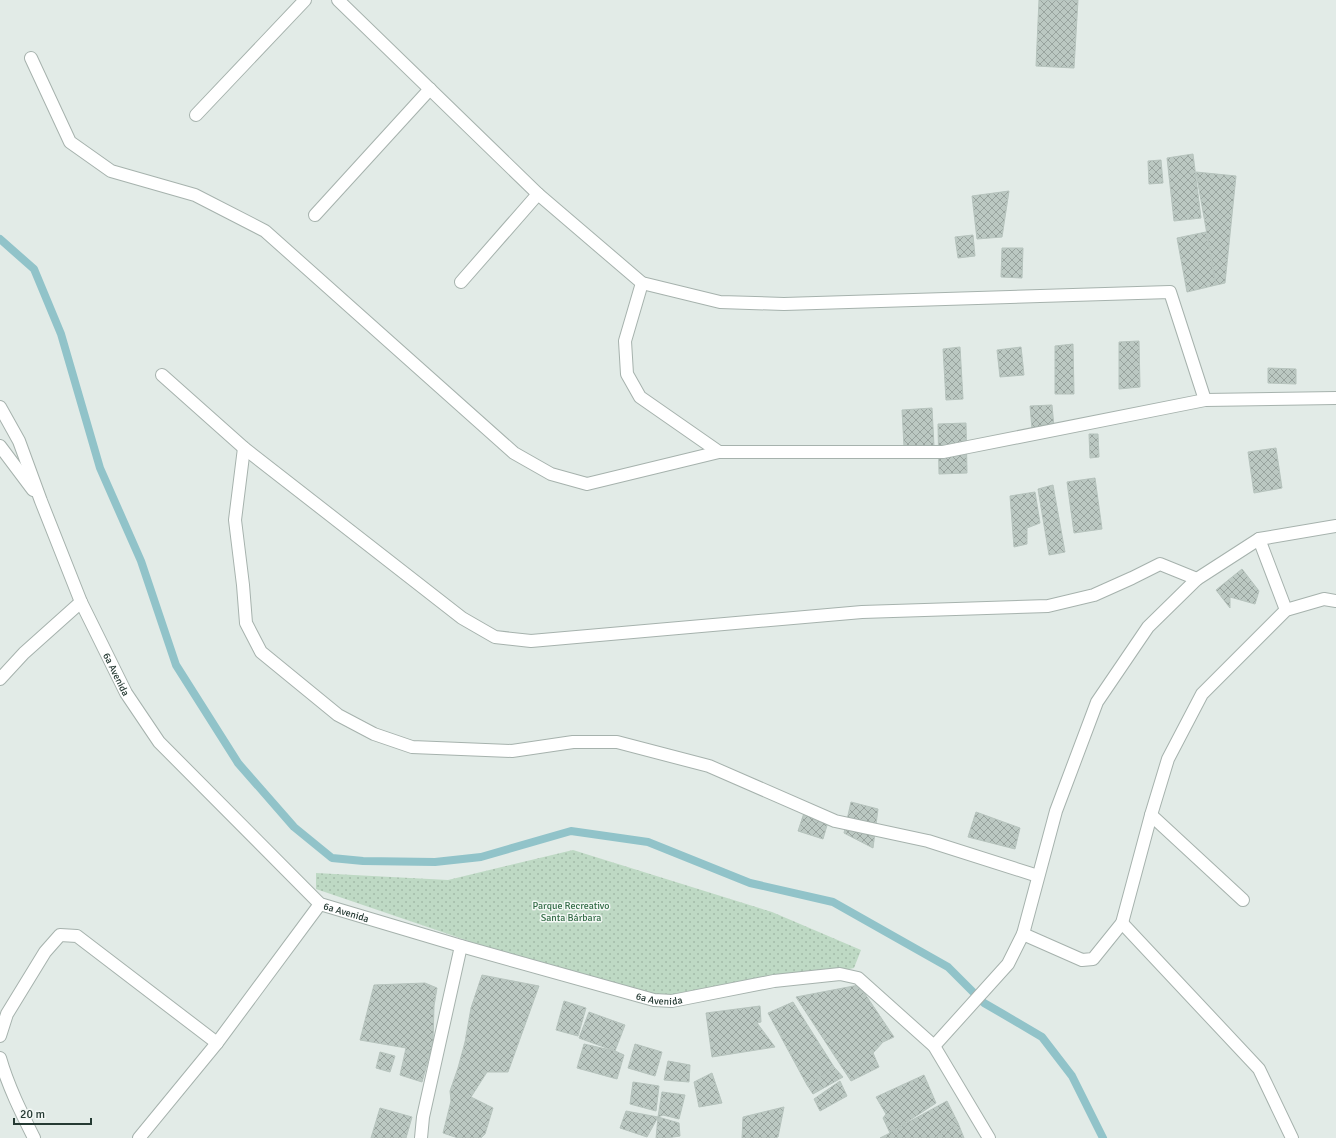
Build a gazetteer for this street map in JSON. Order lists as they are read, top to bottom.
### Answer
{
  "streets": {
    "street": ["6a Avenida"]
  },
  "parks": ["Parque Recreativo Santa Bárbara"],
  "scale_bar": "20 m"
}
